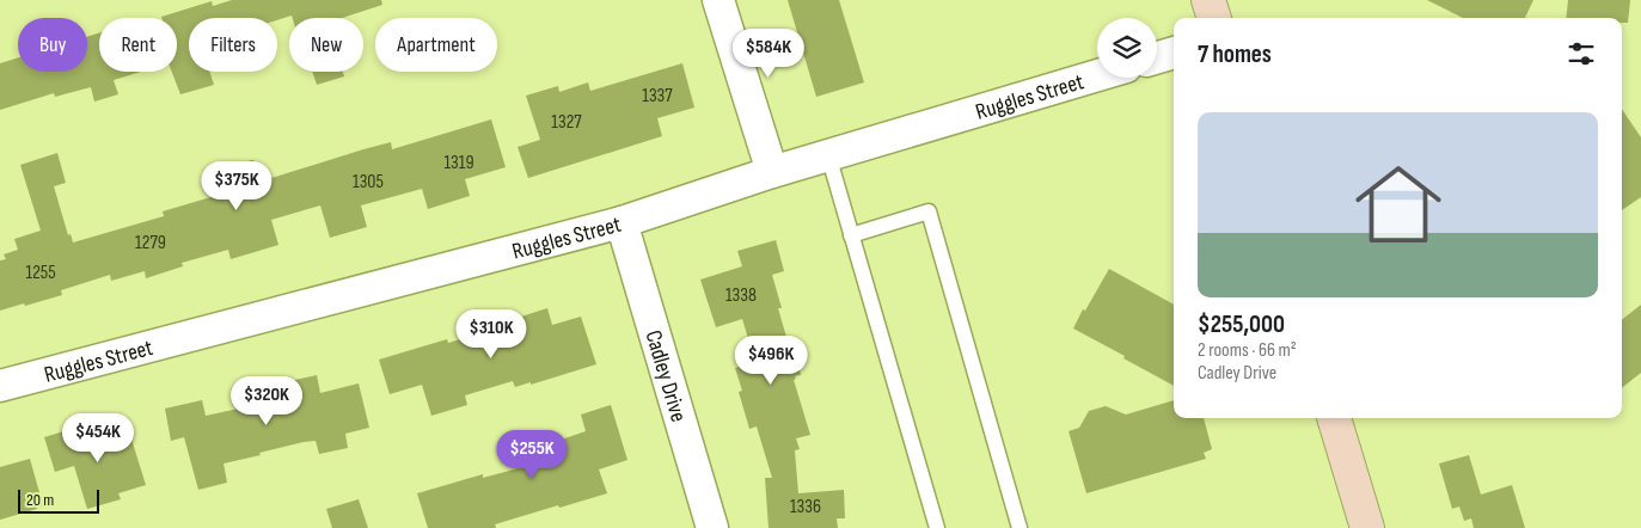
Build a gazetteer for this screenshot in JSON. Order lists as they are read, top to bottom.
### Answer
{
  "streets": {
    "street": ["Ruggles Street", "Cadley Drive"]
  },
  "crossings": [
    ["Ruggles Street", "Cadley Drive"]
  ],
  "house_numbers": [
    "1337",
    "1327",
    "1319",
    "1305",
    "1279",
    "1255",
    "1338",
    "1336"
  ],
  "scale_bar": "20 m",
  "page": {
    "chip": [
      "Buy",
      "Rent",
      "Filters",
      "New",
      "Apartment"
    ],
    "heading": "7 homes",
    "price": [
      "$584K",
      "$375K",
      "$310K",
      "$496K",
      "$320K",
      "$454K",
      "$255K"
    ],
    "list": [
      {
        "name": "$255,000",
        "note": "2 rooms · 66 m² · Cadley Drive"
      }
    ],
    "scale": "20 m"
  }
}
